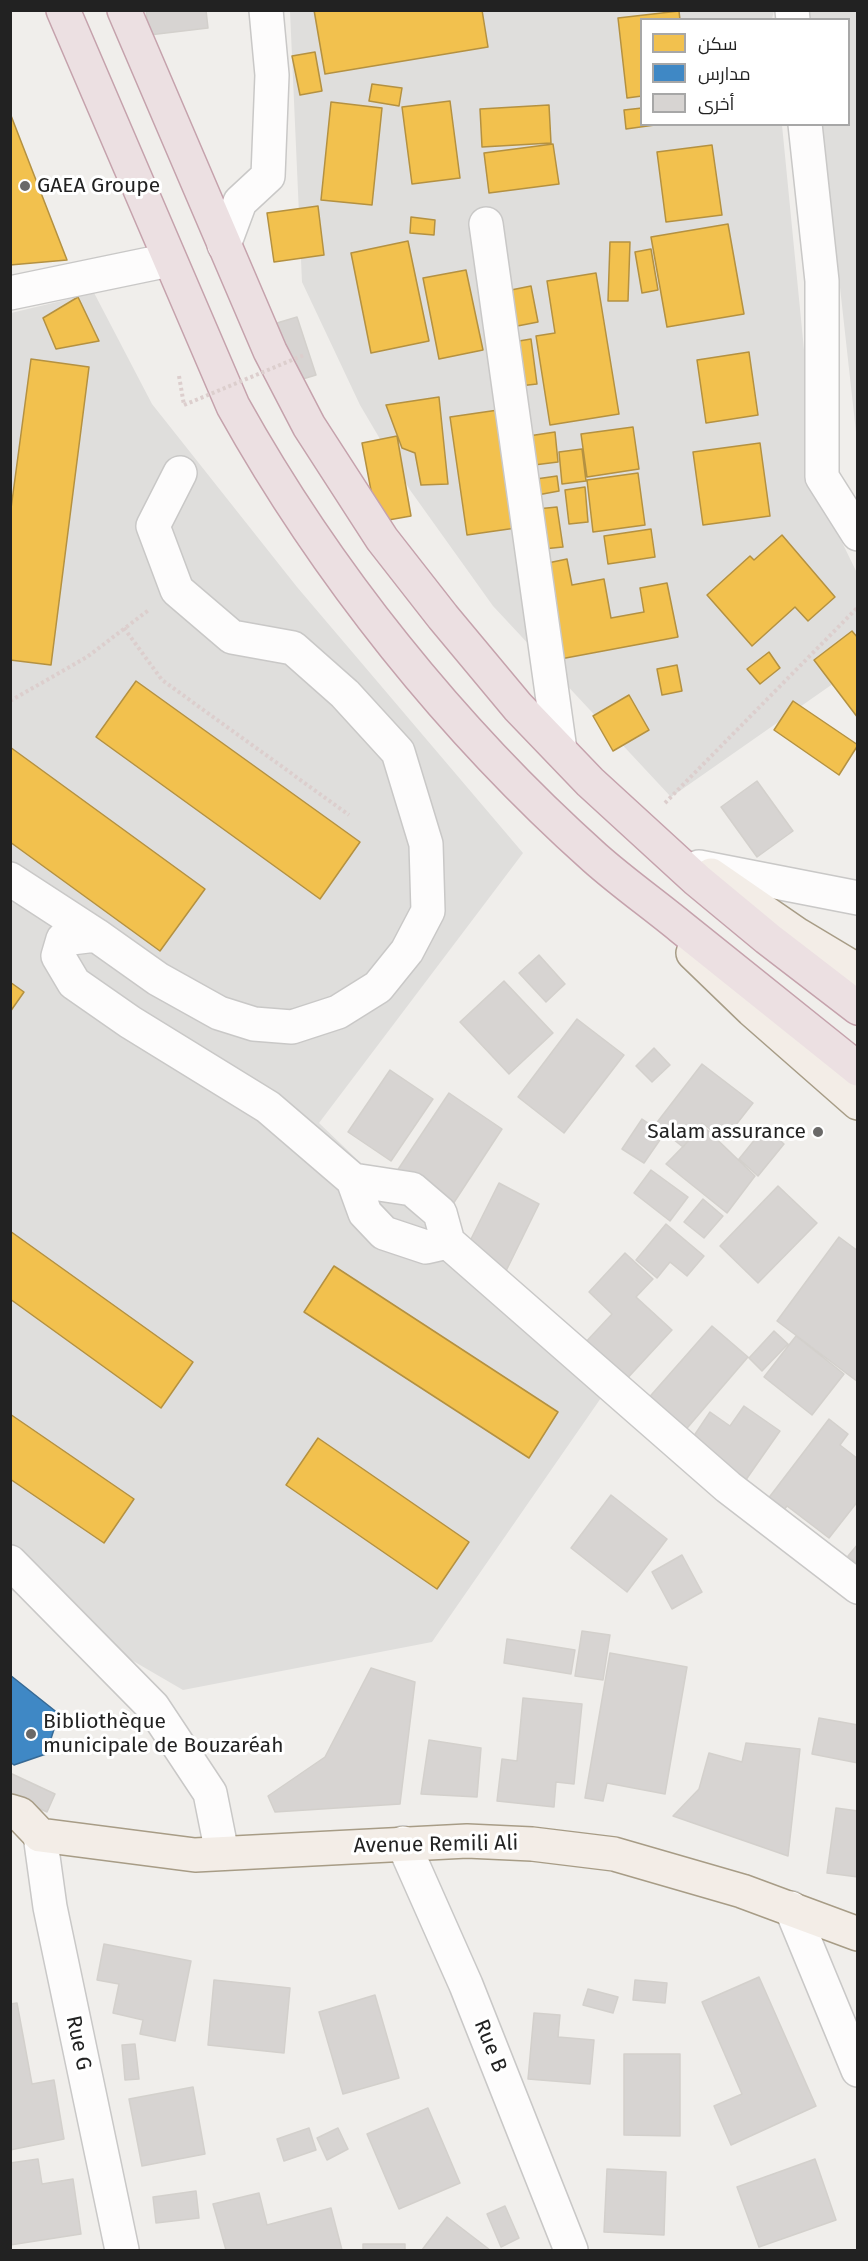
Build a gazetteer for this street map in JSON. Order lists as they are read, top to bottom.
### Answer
{
  "streets": {
    "main road": ["Avenue Remili Ali"],
    "street": ["Rue G", "Rue B"]
  },
  "crossings": [
    ["Avenue Remili Ali", "Rue G"],
    ["Avenue Remili Ali", "Rue B"]
  ],
  "places": ["GAEA Groupe", "Salam assurance", "Bibliothèque municipale de Bouzaréah"],
  "legend": ["سكن", "مدارس", "أخرى"]
}
